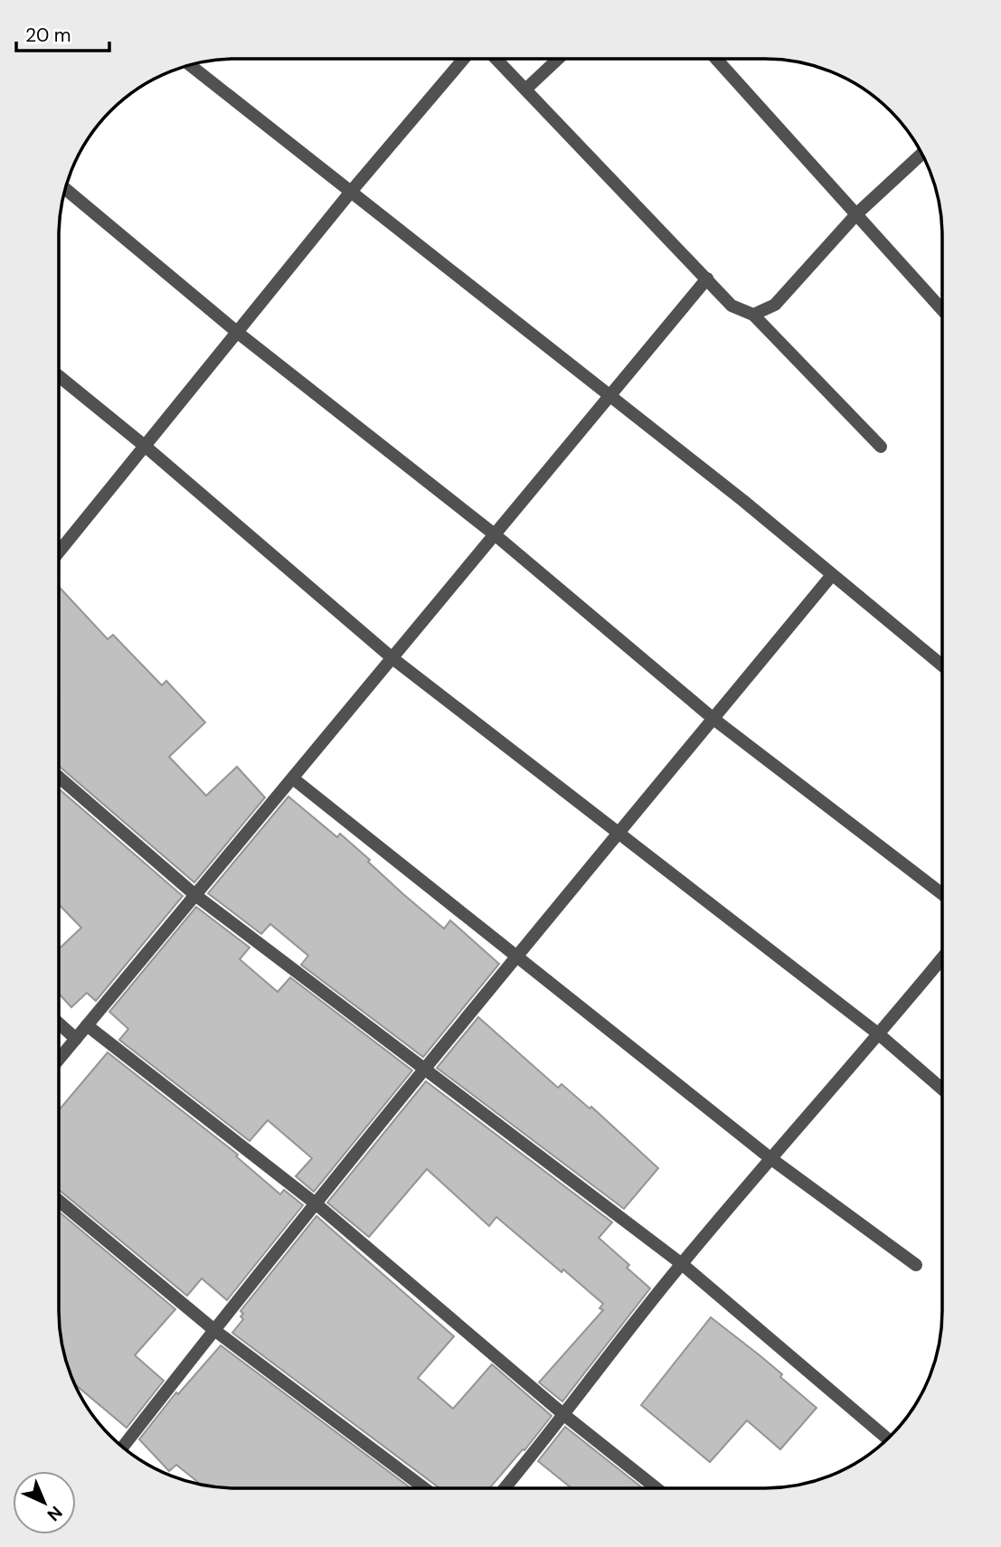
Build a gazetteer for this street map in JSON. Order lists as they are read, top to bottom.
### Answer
{
  "scale_bar": "20 m",
  "north": "bottom right"
}
